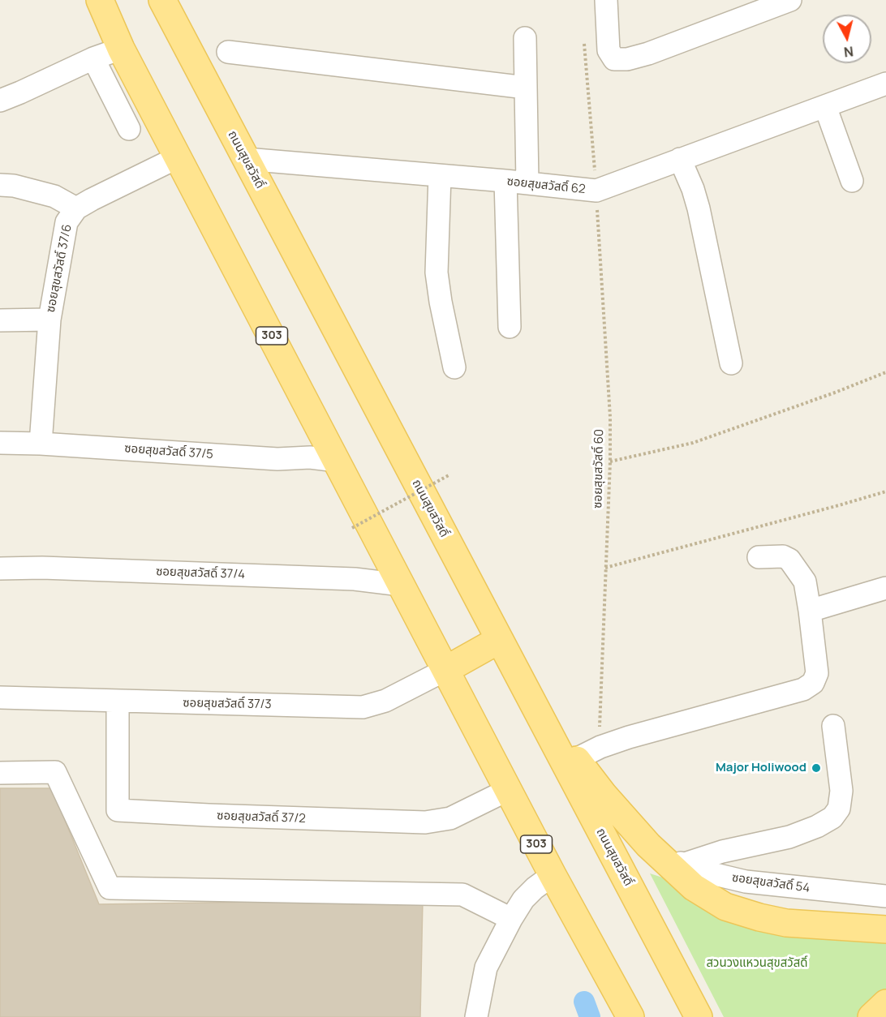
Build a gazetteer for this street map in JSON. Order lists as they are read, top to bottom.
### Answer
{
  "streets": {
    "main road": ["ถนนสุขสวัสดิ์", "303"],
    "street": [
      "ซอยสุขสวัสดิ์ 62",
      "ซอยสุขสวัสดิ์ 37/6",
      "ซอยสุขสวัสดิ์ 37/5",
      "ซอยสุขสวัสดิ์ 37/4",
      "ซอยสุขสวัสดิ์ 37/3",
      "ซอยสุขสวัสดิ์ 37/2",
      "ซอยสุขสวัสดิ์ 54"
    ],
    "path": ["ซอยสุขสวัสดิ์ 60"]
  },
  "crossings": [
    ["ถนนสุขสวัสดิ์", "ซอยสุขสวัสดิ์ 62"],
    ["ซอยสุขสวัสดิ์ 62", "ซอยสุขสวัสดิ์ 60"],
    ["ซอยสุขสวัสดิ์ 37/6", "303"],
    ["ซอยสุขสวัสดิ์ 37/6", "ซอยสุขสวัสดิ์ 37/5"],
    ["303", "ซอยสุขสวัสดิ์ 37/5"],
    ["303", "ซอยสุขสวัสดิ์ 37/4"],
    ["303", "ซอยสุขสวัสดิ์ 37/3"],
    ["303", "ซอยสุขสวัสดิ์ 37/2"],
    ["ซอยสุขสวัสดิ์ 37/3", "ซอยสุขสวัสดิ์ 37/2"]
  ],
  "parks": ["สวนวงแหวนสุขสวัสดิ์"],
  "places": ["Major Holiwood"],
  "north": "bottom"
}
